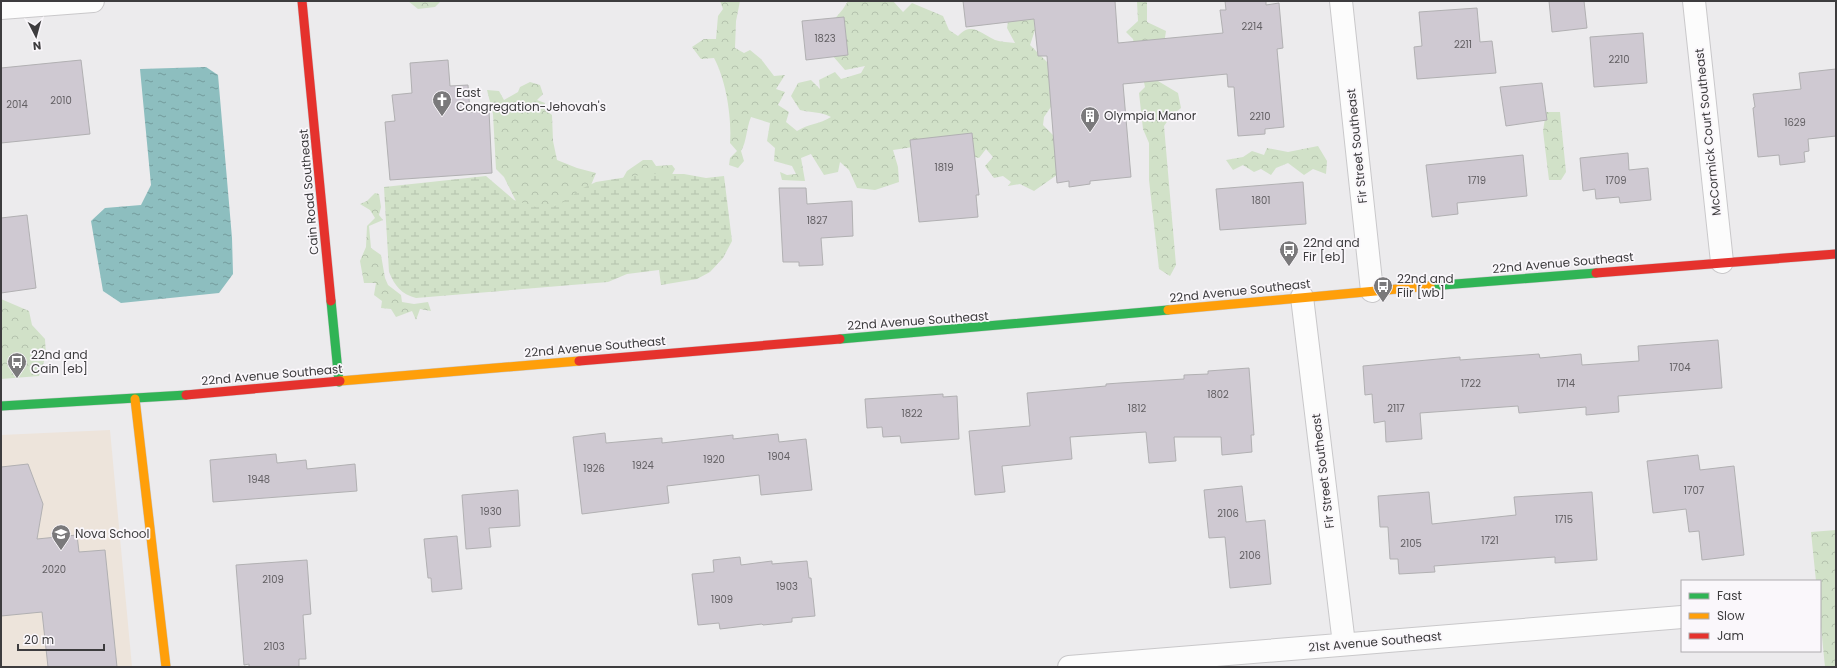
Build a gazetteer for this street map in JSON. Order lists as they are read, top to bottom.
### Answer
{
  "streets": {
    "street": [
      "McCormick Court Southeast",
      "Fir Street Southeast",
      "Cain Road Southeast",
      "22nd Avenue Southeast",
      "21st Avenue Southeast"
    ]
  },
  "crossings": [
    ["McCormick Court Southeast", "22nd Avenue Southeast"],
    ["Fir Street Southeast", "22nd Avenue Southeast"],
    ["Fir Street Southeast", "21st Avenue Southeast"],
    ["Cain Road Southeast", "22nd Avenue Southeast"]
  ],
  "places": {
    "church": ["East Congregation-Jehovah's"],
    "building": ["Olympia Manor"],
    "bus stop": ["22nd and Fir [eb]", "22nd and Fiir [wb]", "22nd and Cain [eb]"],
    "school or university": ["Nova School"]
  },
  "house_numbers": [
    "2214",
    "1823",
    "2211",
    "2210",
    "2010",
    "2014",
    "2210",
    "1629",
    "1819",
    "1719",
    "1709",
    "1801",
    "1827",
    "1704",
    "1722",
    "1714",
    "1802",
    "1812",
    "2117",
    "1822",
    "1904",
    "1920",
    "1924",
    "1926",
    "1948",
    "1707",
    "1930",
    "2106",
    "1715",
    "1721",
    "2105",
    "2106",
    "2020",
    "2109",
    "1903",
    "1909",
    "2103"
  ],
  "legend": ["Fast", "Slow", "Jam"],
  "scale_bar": "20 m",
  "north": "bottom"
}
